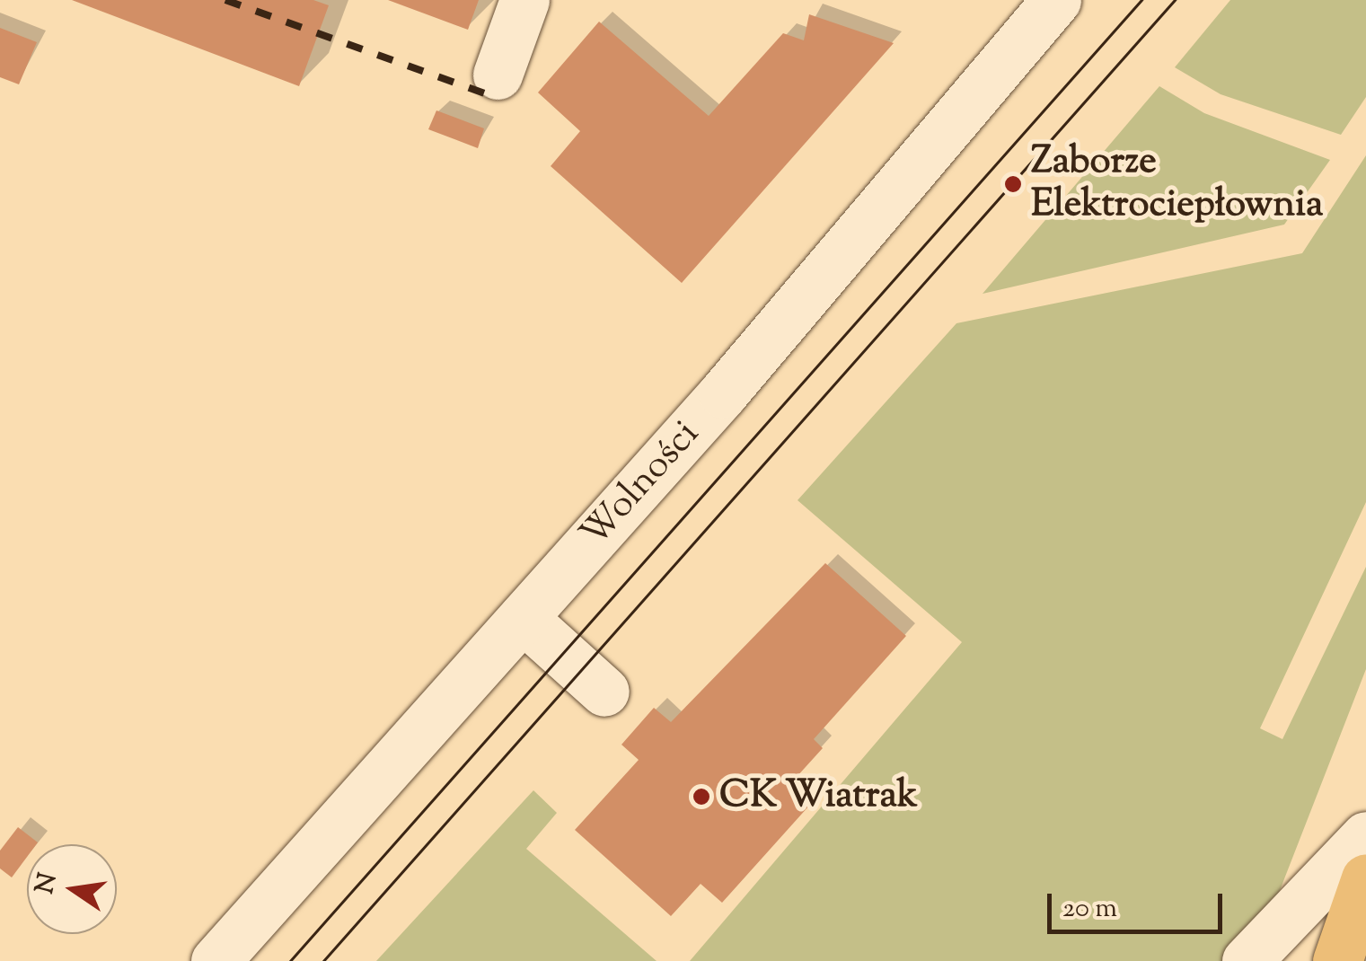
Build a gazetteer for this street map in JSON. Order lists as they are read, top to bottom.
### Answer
{
  "streets": {
    "street": ["Wolności"]
  },
  "places": ["Zaborze Elektrociepłownia", "CK Wiatrak"],
  "scale_bar": "20 m",
  "north": "left"
}
